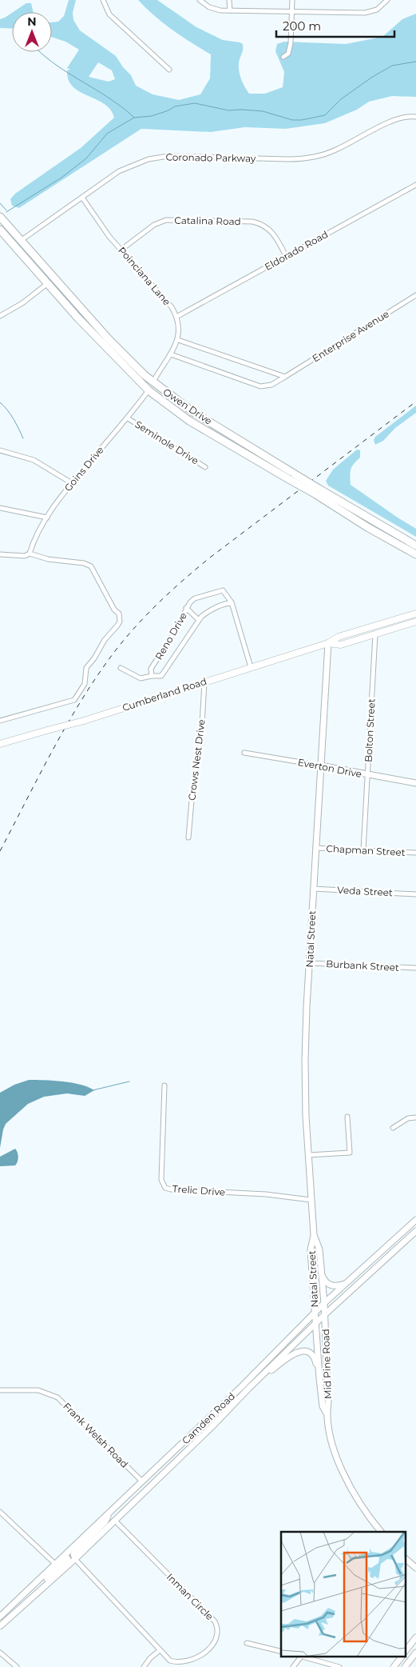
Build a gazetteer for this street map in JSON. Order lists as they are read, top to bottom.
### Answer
{
  "streets": {
    "highway": ["Owen Drive"],
    "main road": [
      "Cumberland Road",
      "Everton Drive",
      "Natal Street",
      "Mid Pine Road",
      "Camden Road"
    ],
    "street": [
      "Coronado Parkway",
      "Catalina Road",
      "Eldorado Road",
      "Poinciana Lane",
      "Enterprise Avenue",
      "Seminole Drive",
      "Goins Drive",
      "Reno Drive",
      "Bolton Street",
      "Crows Nest Drive",
      "Chapman Street",
      "Veda Street",
      "Burbank Street",
      "Trelic Drive",
      "Frank Welsh Road",
      "Inman Circle"
    ]
  },
  "crossings": [
    ["Coronado Parkway", "Poinciana Lane"],
    ["Coronado Parkway", "Owen Drive"],
    ["Catalina Road", "Eldorado Road"],
    ["Catalina Road", "Poinciana Lane"],
    ["Eldorado Road", "Poinciana Lane"],
    ["Poinciana Lane", "Enterprise Avenue"],
    ["Poinciana Lane", "Owen Drive"],
    ["Owen Drive", "Goins Drive"],
    ["Seminole Drive", "Goins Drive"],
    ["Cumberland Road", "Bolton Street"],
    ["Cumberland Road", "Crows Nest Drive"],
    ["Cumberland Road", "Natal Street"],
    ["Bolton Street", "Everton Drive"],
    ["Bolton Street", "Chapman Street"],
    ["Everton Drive", "Natal Street"],
    ["Chapman Street", "Natal Street"],
    ["Veda Street", "Natal Street"],
    ["Natal Street", "Burbank Street"],
    ["Natal Street", "Trelic Drive"],
    ["Natal Street", "Mid Pine Road"],
    ["Natal Street", "Camden Road"],
    ["Mid Pine Road", "Camden Road"],
    ["Camden Road", "Frank Welsh Road"],
    ["Camden Road", "Inman Circle"]
  ],
  "scale_bar": "200 m",
  "north": "top"
}
